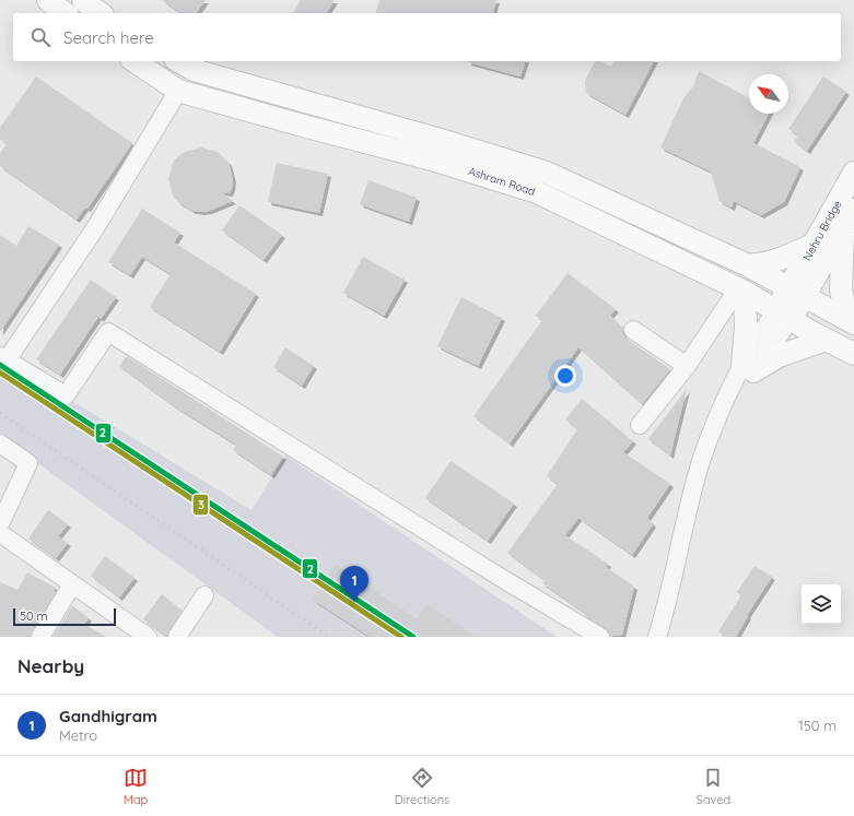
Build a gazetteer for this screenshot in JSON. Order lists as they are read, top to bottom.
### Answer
{
  "streets": {
    "main road": ["Ashram Road", "Nehru Bridge"]
  },
  "crossings": [
    ["Ashram Road", "Nehru Bridge"]
  ],
  "lines": ["transit line 2", "transit line 3"],
  "scale_bar": "50 m",
  "north": "top left",
  "page": {
    "search": "Search here",
    "pins": "1",
    "scale": "50 m",
    "heading": "Nearby",
    "list": [
      {
        "mark": "1",
        "name": "Gandhigram",
        "note": "Metro",
        "value": "150 m"
      }
    ],
    "nav": ["Map", "Directions", "Saved"]
  }
}
